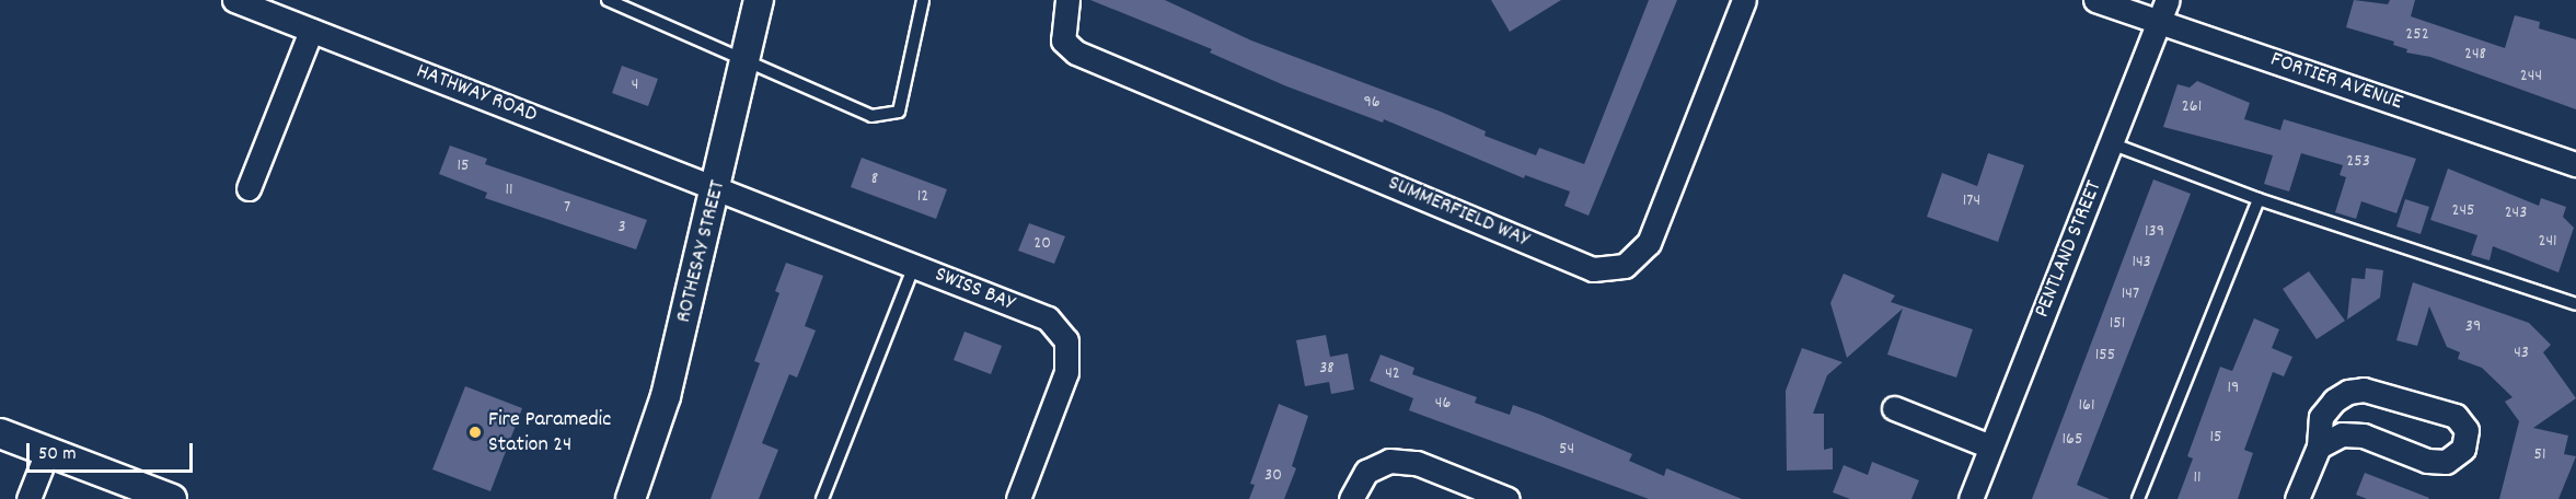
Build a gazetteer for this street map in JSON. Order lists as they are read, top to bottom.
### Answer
{
  "streets": {
    "street": [
      "FORTIER AVENUE",
      "HATHWAY ROAD",
      "SUMMERFIELD WAY",
      "PENTLAND STREET",
      "ROTHESAY STREET",
      "SWISS BAY"
    ]
  },
  "crossings": [
    ["FORTIER AVENUE", "PENTLAND STREET"],
    ["HATHWAY ROAD", "ROTHESAY STREET"],
    ["HATHWAY ROAD", "SWISS BAY"],
    ["ROTHESAY STREET", "SWISS BAY"]
  ],
  "places": ["Fire Paramedic Station 24"],
  "house_numbers": [
    "252",
    "248",
    "244",
    "4",
    "96",
    "261",
    "253",
    "15",
    "8",
    "11",
    "12",
    "174",
    "7",
    "245",
    "243",
    "3",
    "139",
    "241",
    "20",
    "143",
    "147",
    "151",
    "39",
    "43",
    "155",
    "38",
    "42",
    "19",
    "46",
    "161",
    "15",
    "165",
    "54",
    "51",
    "30",
    "11"
  ],
  "scale_bar": "50 m"
}
